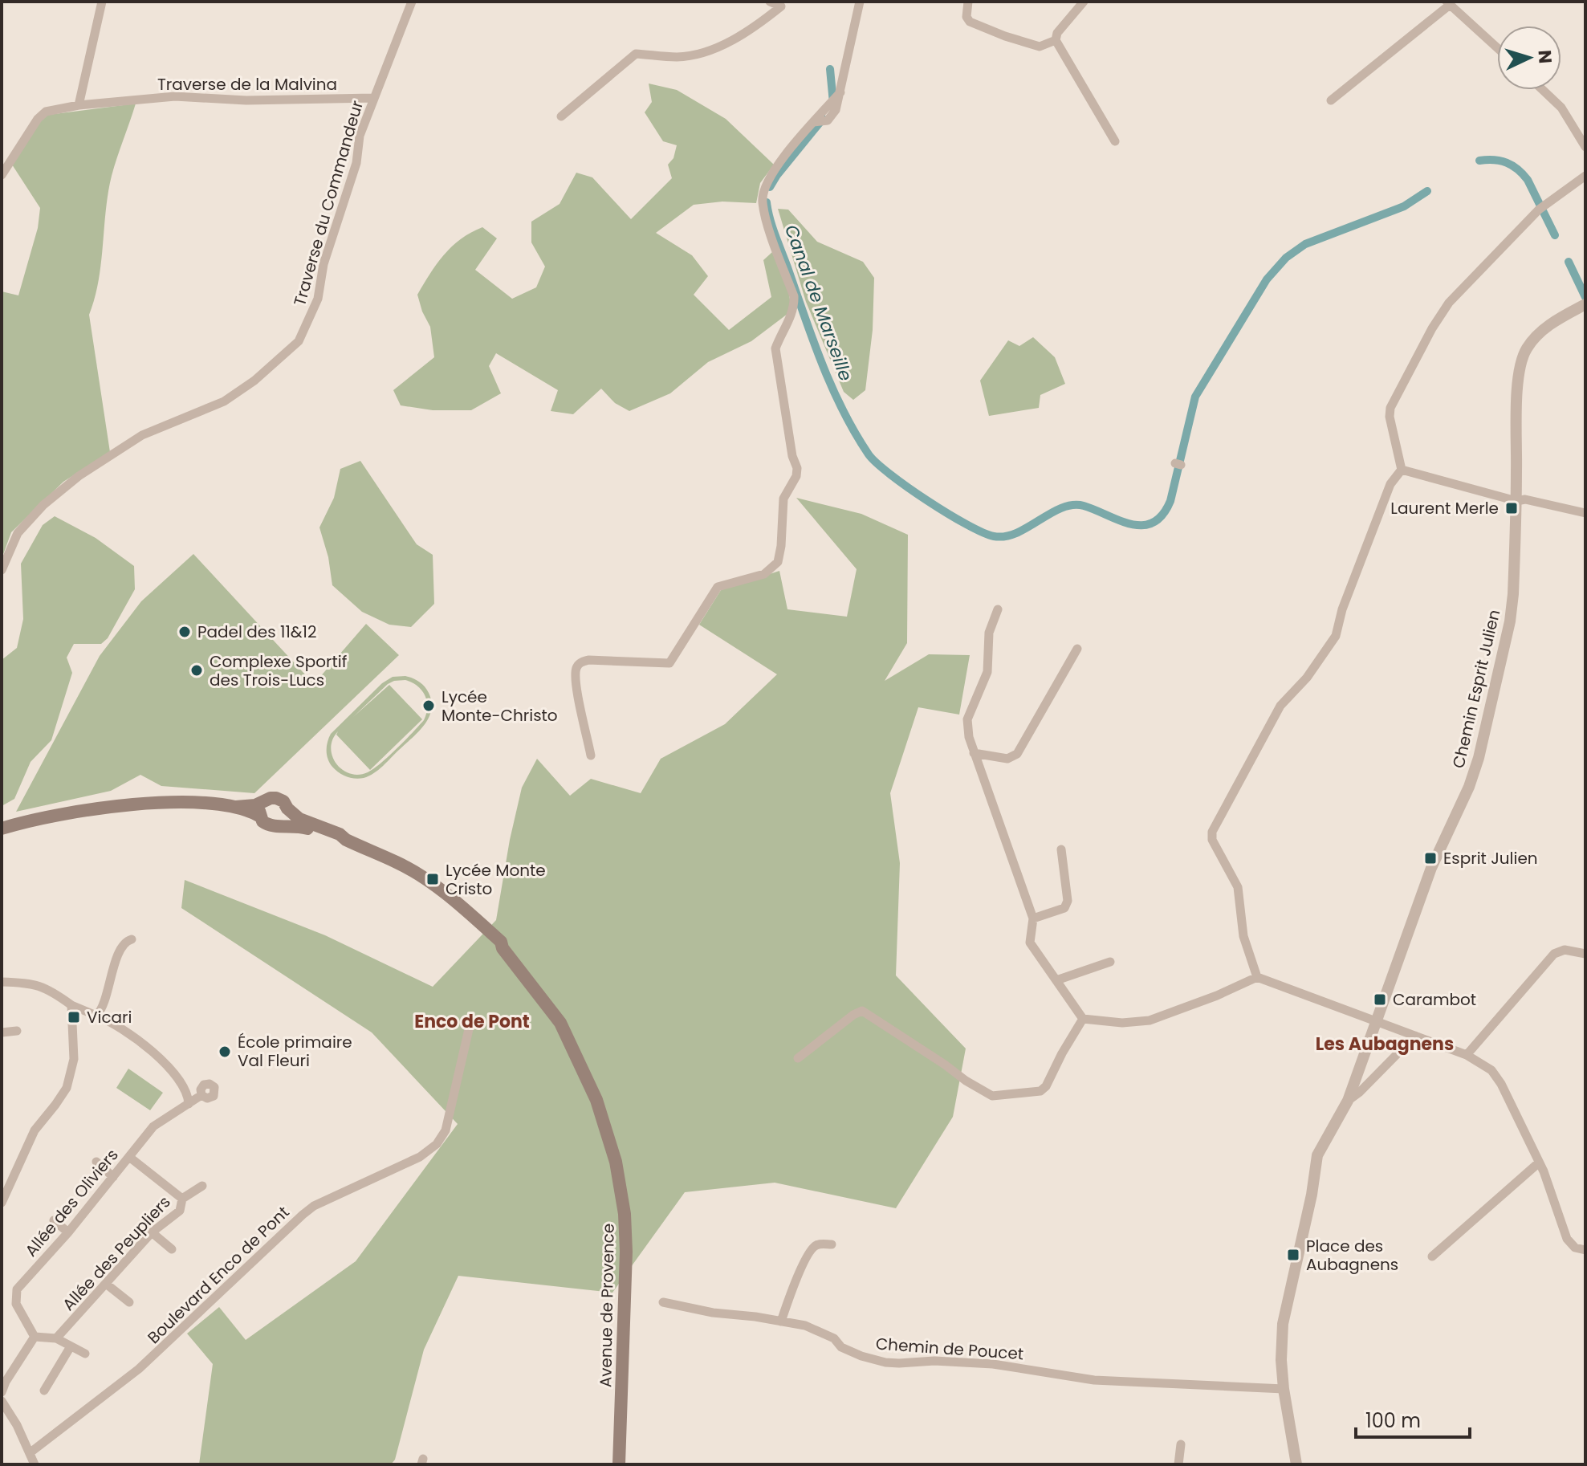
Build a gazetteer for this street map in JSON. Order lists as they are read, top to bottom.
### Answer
{
  "streets": {
    "main road": ["Avenue de Provence"],
    "street": [
      "Traverse de la Malvina",
      "Traverse du Commandeur",
      "Chemin Esprit Julien",
      "Allée des Oliviers",
      "Allée des Peupliers",
      "Boulevard Enco de Pont",
      "Chemin de Poucet"
    ]
  },
  "crossings": [
    ["Traverse de la Malvina", "Traverse du Commandeur"],
    ["Chemin Esprit Julien", "Chemin de Poucet"]
  ],
  "districts": ["Enco de Pont", "Les Aubagnens"],
  "water": ["Canal de Marseille"],
  "places": {
    "transit": [
      "Laurent Merle",
      "Esprit Julien",
      "Lycée Monte Cristo",
      "Carambot",
      "Vicari",
      "Place des Aubagnens"
    ],
    "other": [
      "Padel des 11&12",
      "Complexe Sportif des Trois-Lucs",
      "Lycée Monte-Christo",
      "École primaire Val Fleuri"
    ]
  },
  "scale_bar": "100 m",
  "north": "right"
}
